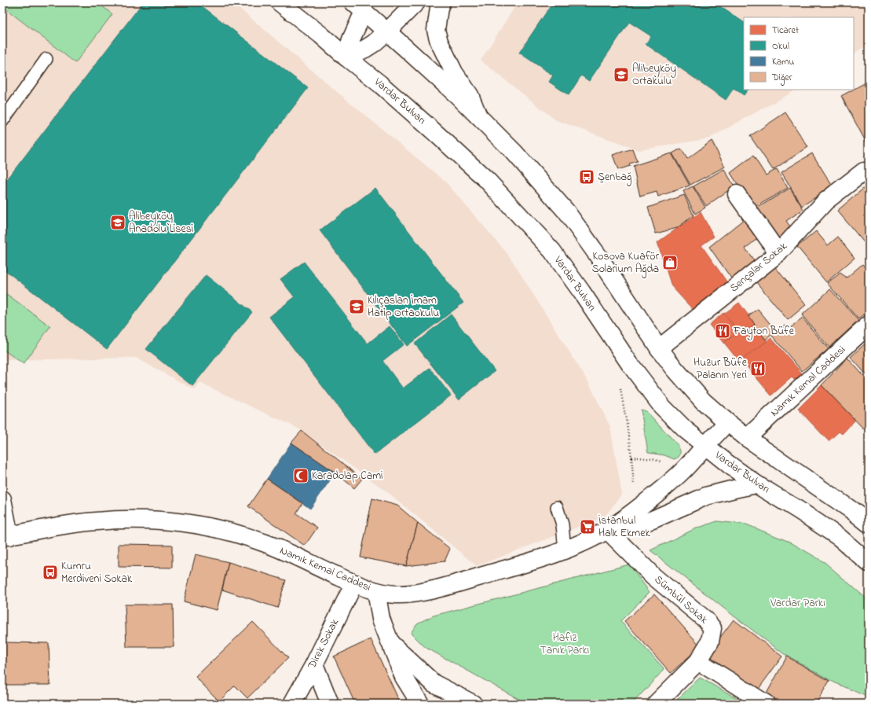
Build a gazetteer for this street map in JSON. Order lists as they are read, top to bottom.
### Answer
{
  "streets": {
    "main road": [
      "Vardar Bulvarı",
      "Sençalar Sokak",
      "Namık Kemal Caddesi",
      "Sümbül Sokak",
      "Direk Sokak"
    ]
  },
  "crossings": [
    ["Vardar Bulvarı", "Namık Kemal Caddesi"],
    ["Namık Kemal Caddesi", "Sümbül Sokak"],
    ["Namık Kemal Caddesi", "Direk Sokak"]
  ],
  "parks": ["Vardar Parkı", "Hafız Tanık Parkı"],
  "places": {
    "school or university": ["Alibeyköy Ortakulu", "Alibeyköy Anadolu Lisesi", "Kılıçaslan İmam Hatip Ortaokulu"],
    "bus stop": ["Şenbağ", "Kumru Merdiveni Sokak"],
    "shop": ["Kosova Kuaför Solarium Ağda"],
    "restaurant": ["Fayton Büfe", "Huzur Büfe Palanın Yeri"],
    "mosque": ["Karadolap Cami"],
    "supermarket": ["İstanbul Halk Ekmek"]
  },
  "legend": [
    "Ticaret",
    "Okul",
    "Kamu",
    "Diğer"
  ]
}
